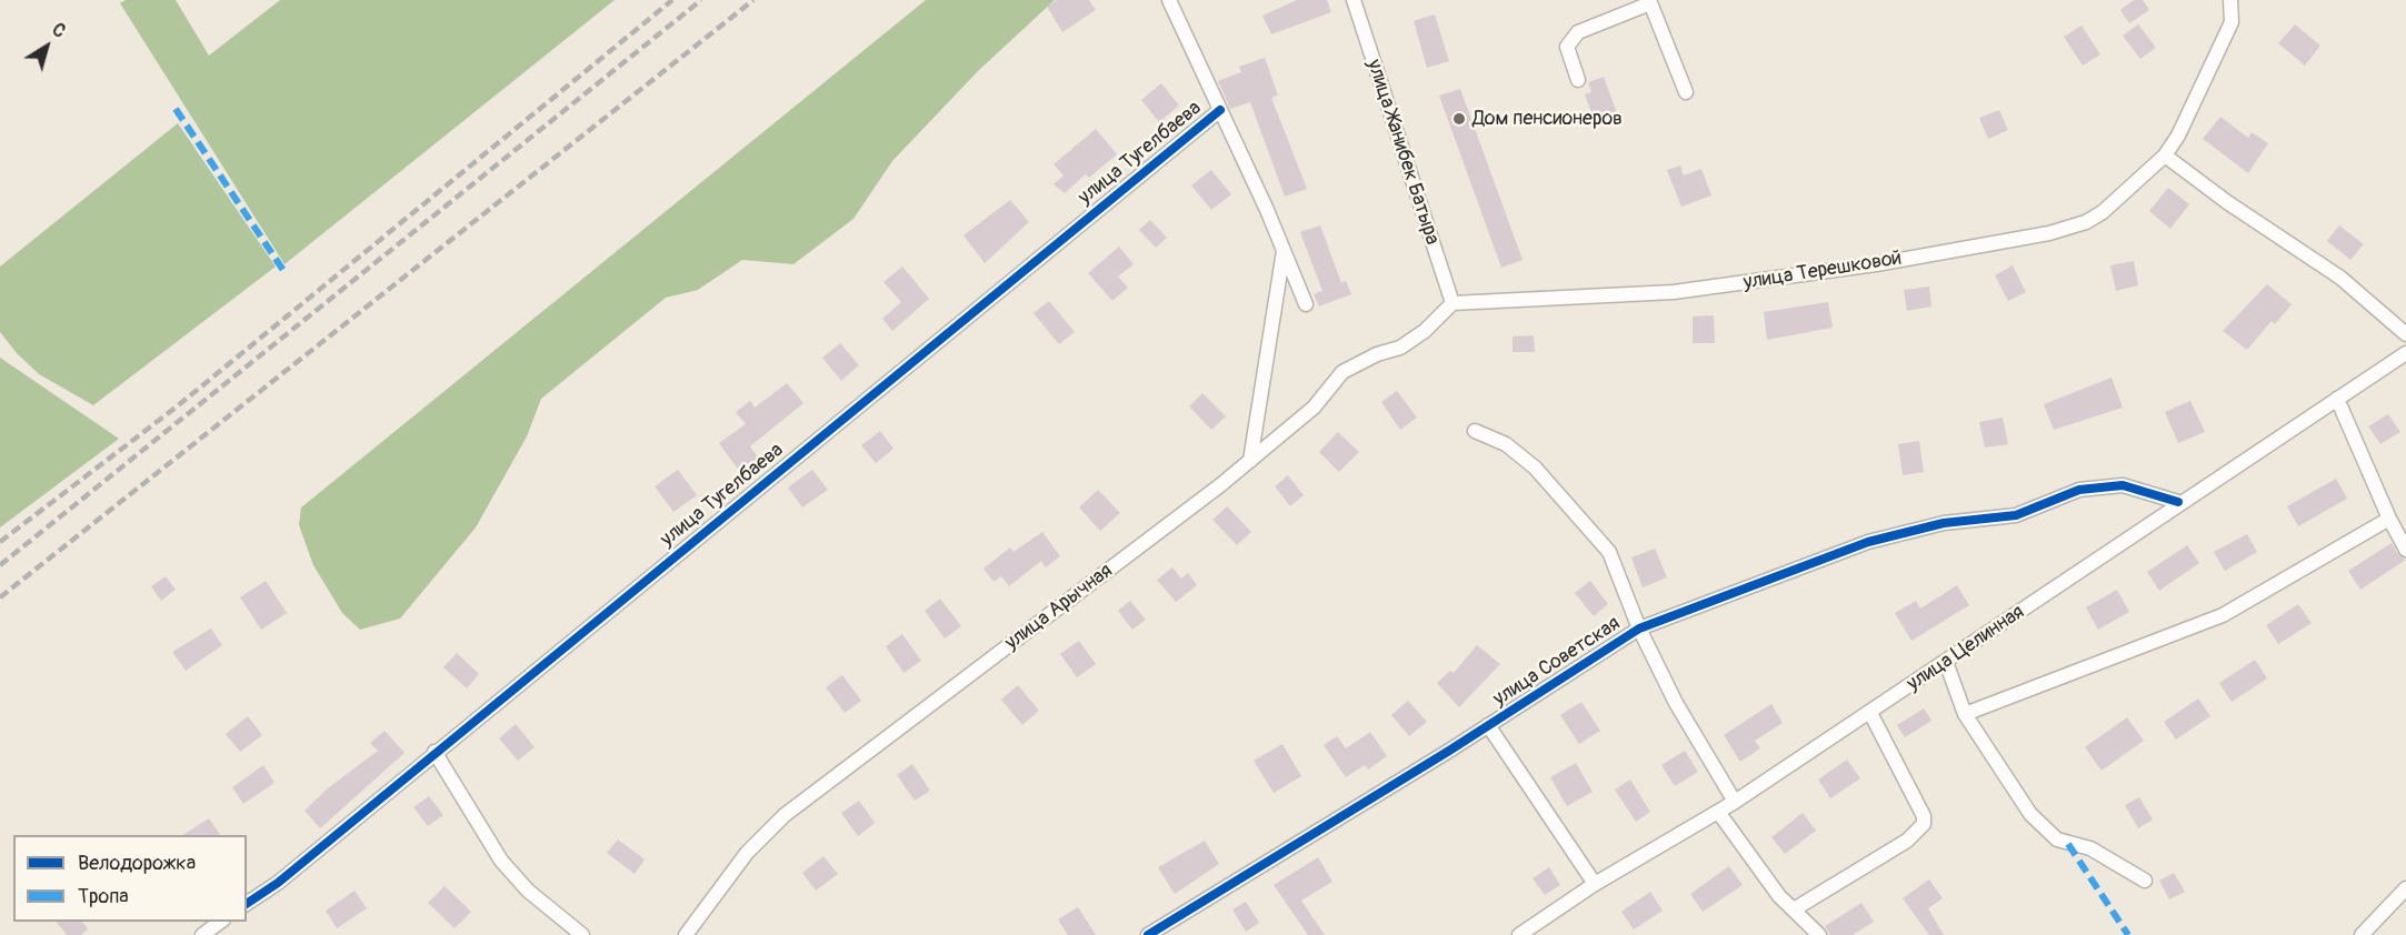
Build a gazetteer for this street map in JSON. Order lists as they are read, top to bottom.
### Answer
{
  "streets": {
    "street": [
      "улица Жанибек Батыра",
      "улица Тугелбаева",
      "улица Терешковой",
      "улица Арычная",
      "улица Целинная",
      "улица Советская"
    ]
  },
  "crossings": [
    ["улица Жанибек Батыра", "улица Терешковой"],
    ["улица Жанибек Батыра", "улица Арычная"],
    ["улица Терешковой", "улица Арычная"],
    ["улица Целинная", "улица Советская"]
  ],
  "places": ["Дом пенсионеров"],
  "legend": ["Велодорожка", "Тропа"],
  "north": "top right"
}
